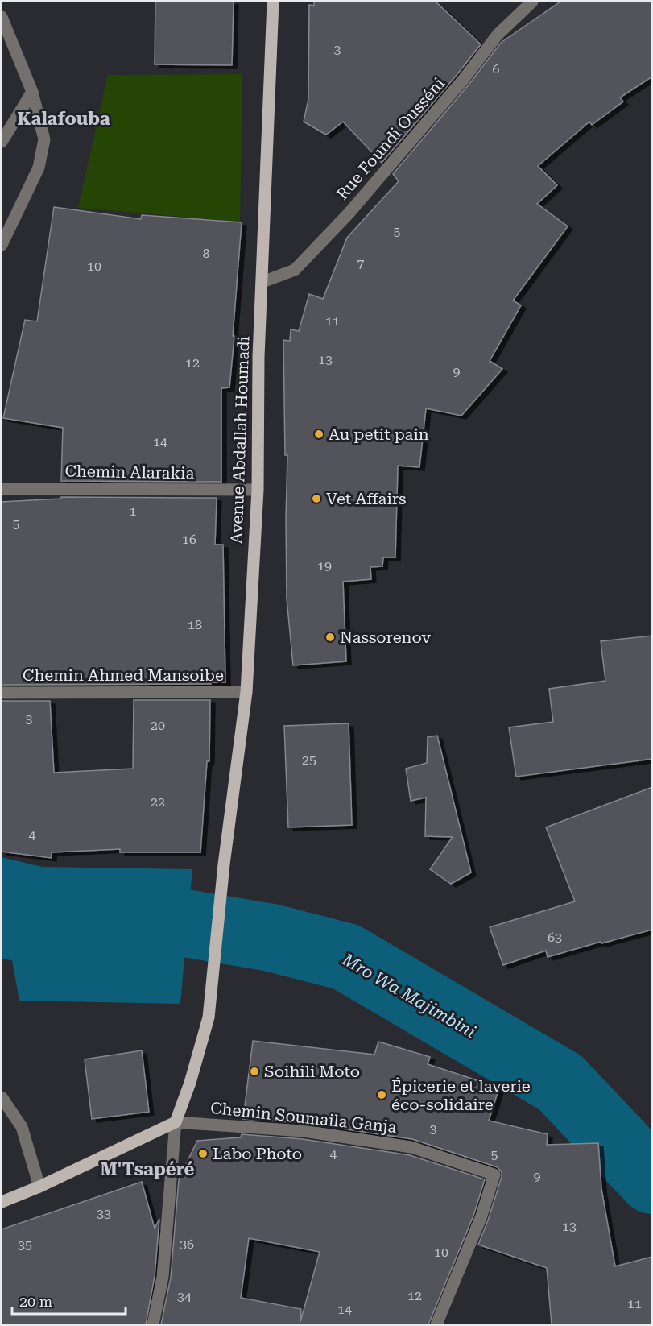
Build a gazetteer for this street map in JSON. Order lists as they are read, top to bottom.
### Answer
{
  "streets": {
    "main road": ["Avenue Abdallah Houmadi"],
    "street": [
      "Rue Foundi Ousséni",
      "Chemin Alarakia",
      "Chemin Ahmed Mansoibe",
      "Chemin Soumaila Ganja"
    ]
  },
  "crossings": [
    ["Rue Foundi Ousséni", "Avenue Abdallah Houmadi"],
    ["Avenue Abdallah Houmadi", "Chemin Alarakia"],
    ["Avenue Abdallah Houmadi", "Chemin Ahmed Mansoibe"],
    ["Avenue Abdallah Houmadi", "Chemin Soumaila Ganja"]
  ],
  "districts": ["Kalafouba", "M'Tsapéré"],
  "water": ["Mro Wa Majimbini"],
  "places": [
    "Au petit pain",
    "Vet Affairs",
    "Nassorenov",
    "Soihili Moto",
    "Épicerie et laverie éco-solidaire",
    "Labo Photo"
  ],
  "house_numbers": [
    "3",
    "6",
    "5",
    "8",
    "7",
    "10",
    "11",
    "13",
    "12",
    "9",
    "14",
    "1",
    "5",
    "16",
    "19",
    "18",
    "3",
    "20",
    "25",
    "22",
    "4",
    "63",
    "3",
    "4",
    "5",
    "9",
    "33",
    "13",
    "36",
    "35",
    "10",
    "12",
    "34",
    "11",
    "14"
  ],
  "scale_bar": "20 m"
}
